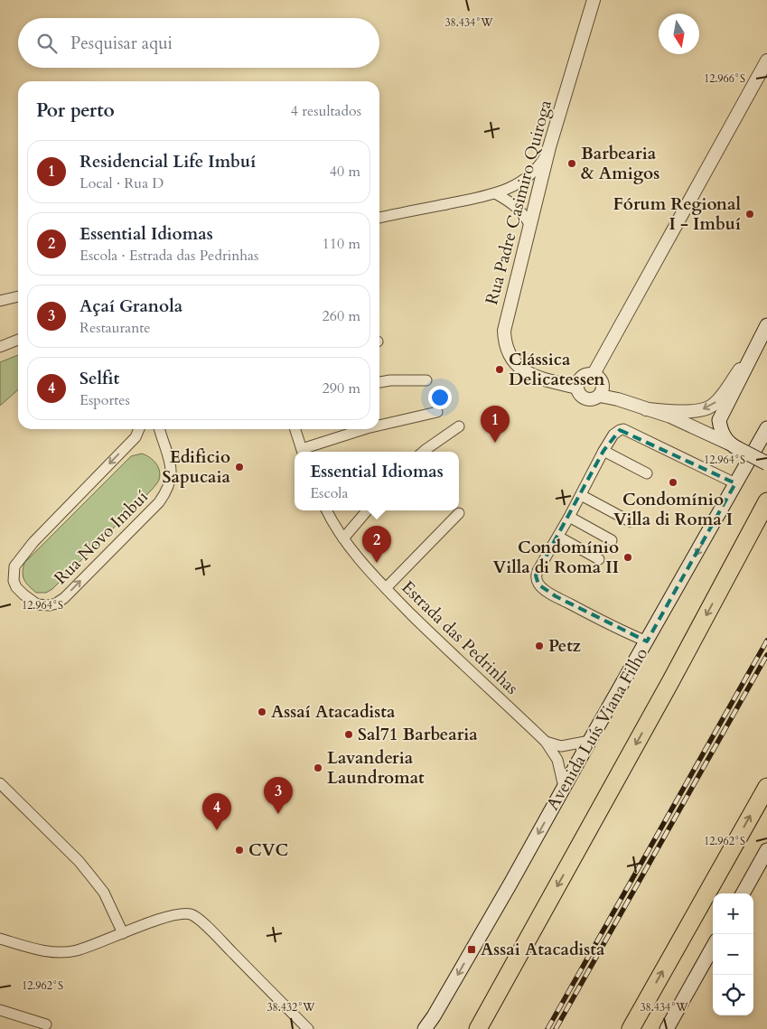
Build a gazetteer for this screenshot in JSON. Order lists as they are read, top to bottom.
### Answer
{
  "streets": {
    "main road": ["Avenida Luís Viana Filho"],
    "street": ["Rua Padre Casimiro Quiroga", "Rua Novo Imbuí", "Estrada das Pedrinhas"]
  },
  "crossings": [
    ["Estrada das Pedrinhas", "Avenida Luís Viana Filho"]
  ],
  "one_way": ["Avenida Luís Viana Filho"],
  "places": {
    "other": [
      "Barbearia & Amigos",
      "Fórum Regional I - Imbuí",
      "Clássica Delicatessen",
      "Edificio Sapucaia",
      "Condomínio Villa di Roma I",
      "Condomínio Villa di Roma II",
      "Petz",
      "Assaí Atacadista",
      "Sal71 Barbearia",
      "Lavanderia Laundromat",
      "CVC"
    ],
    "transit": ["Assai Atacadista"]
  },
  "north": "bottom",
  "page": {
    "search": "Pesquisar aqui",
    "heading": ["Por perto", "4 resultados"],
    "list": [
      {
        "mark": "1",
        "name": "Residencial Life Imbuí",
        "note": "Local · Rua D",
        "value": "40 m"
      },
      {
        "mark": "2",
        "name": "Essential Idiomas",
        "note": "Escola · Estrada das Pedrinhas",
        "value": "110 m"
      },
      {
        "mark": "3",
        "name": "Açaí Granola",
        "note": "Restaurante",
        "value": "260 m"
      },
      {
        "mark": "4",
        "name": "Selfit",
        "note": "Esportes",
        "value": "290 m"
      }
    ],
    "pins": [
      "1",
      "2",
      "3",
      "4"
    ],
    "popup": ["Essential Idiomas", "Escola"],
    "map_buttons": ["+", "−"]
  },
  "coordinates": [
    "38.434°W",
    "12.966°S",
    "12.964°S",
    "12.962°S",
    "38.432°W"
  ]
}
